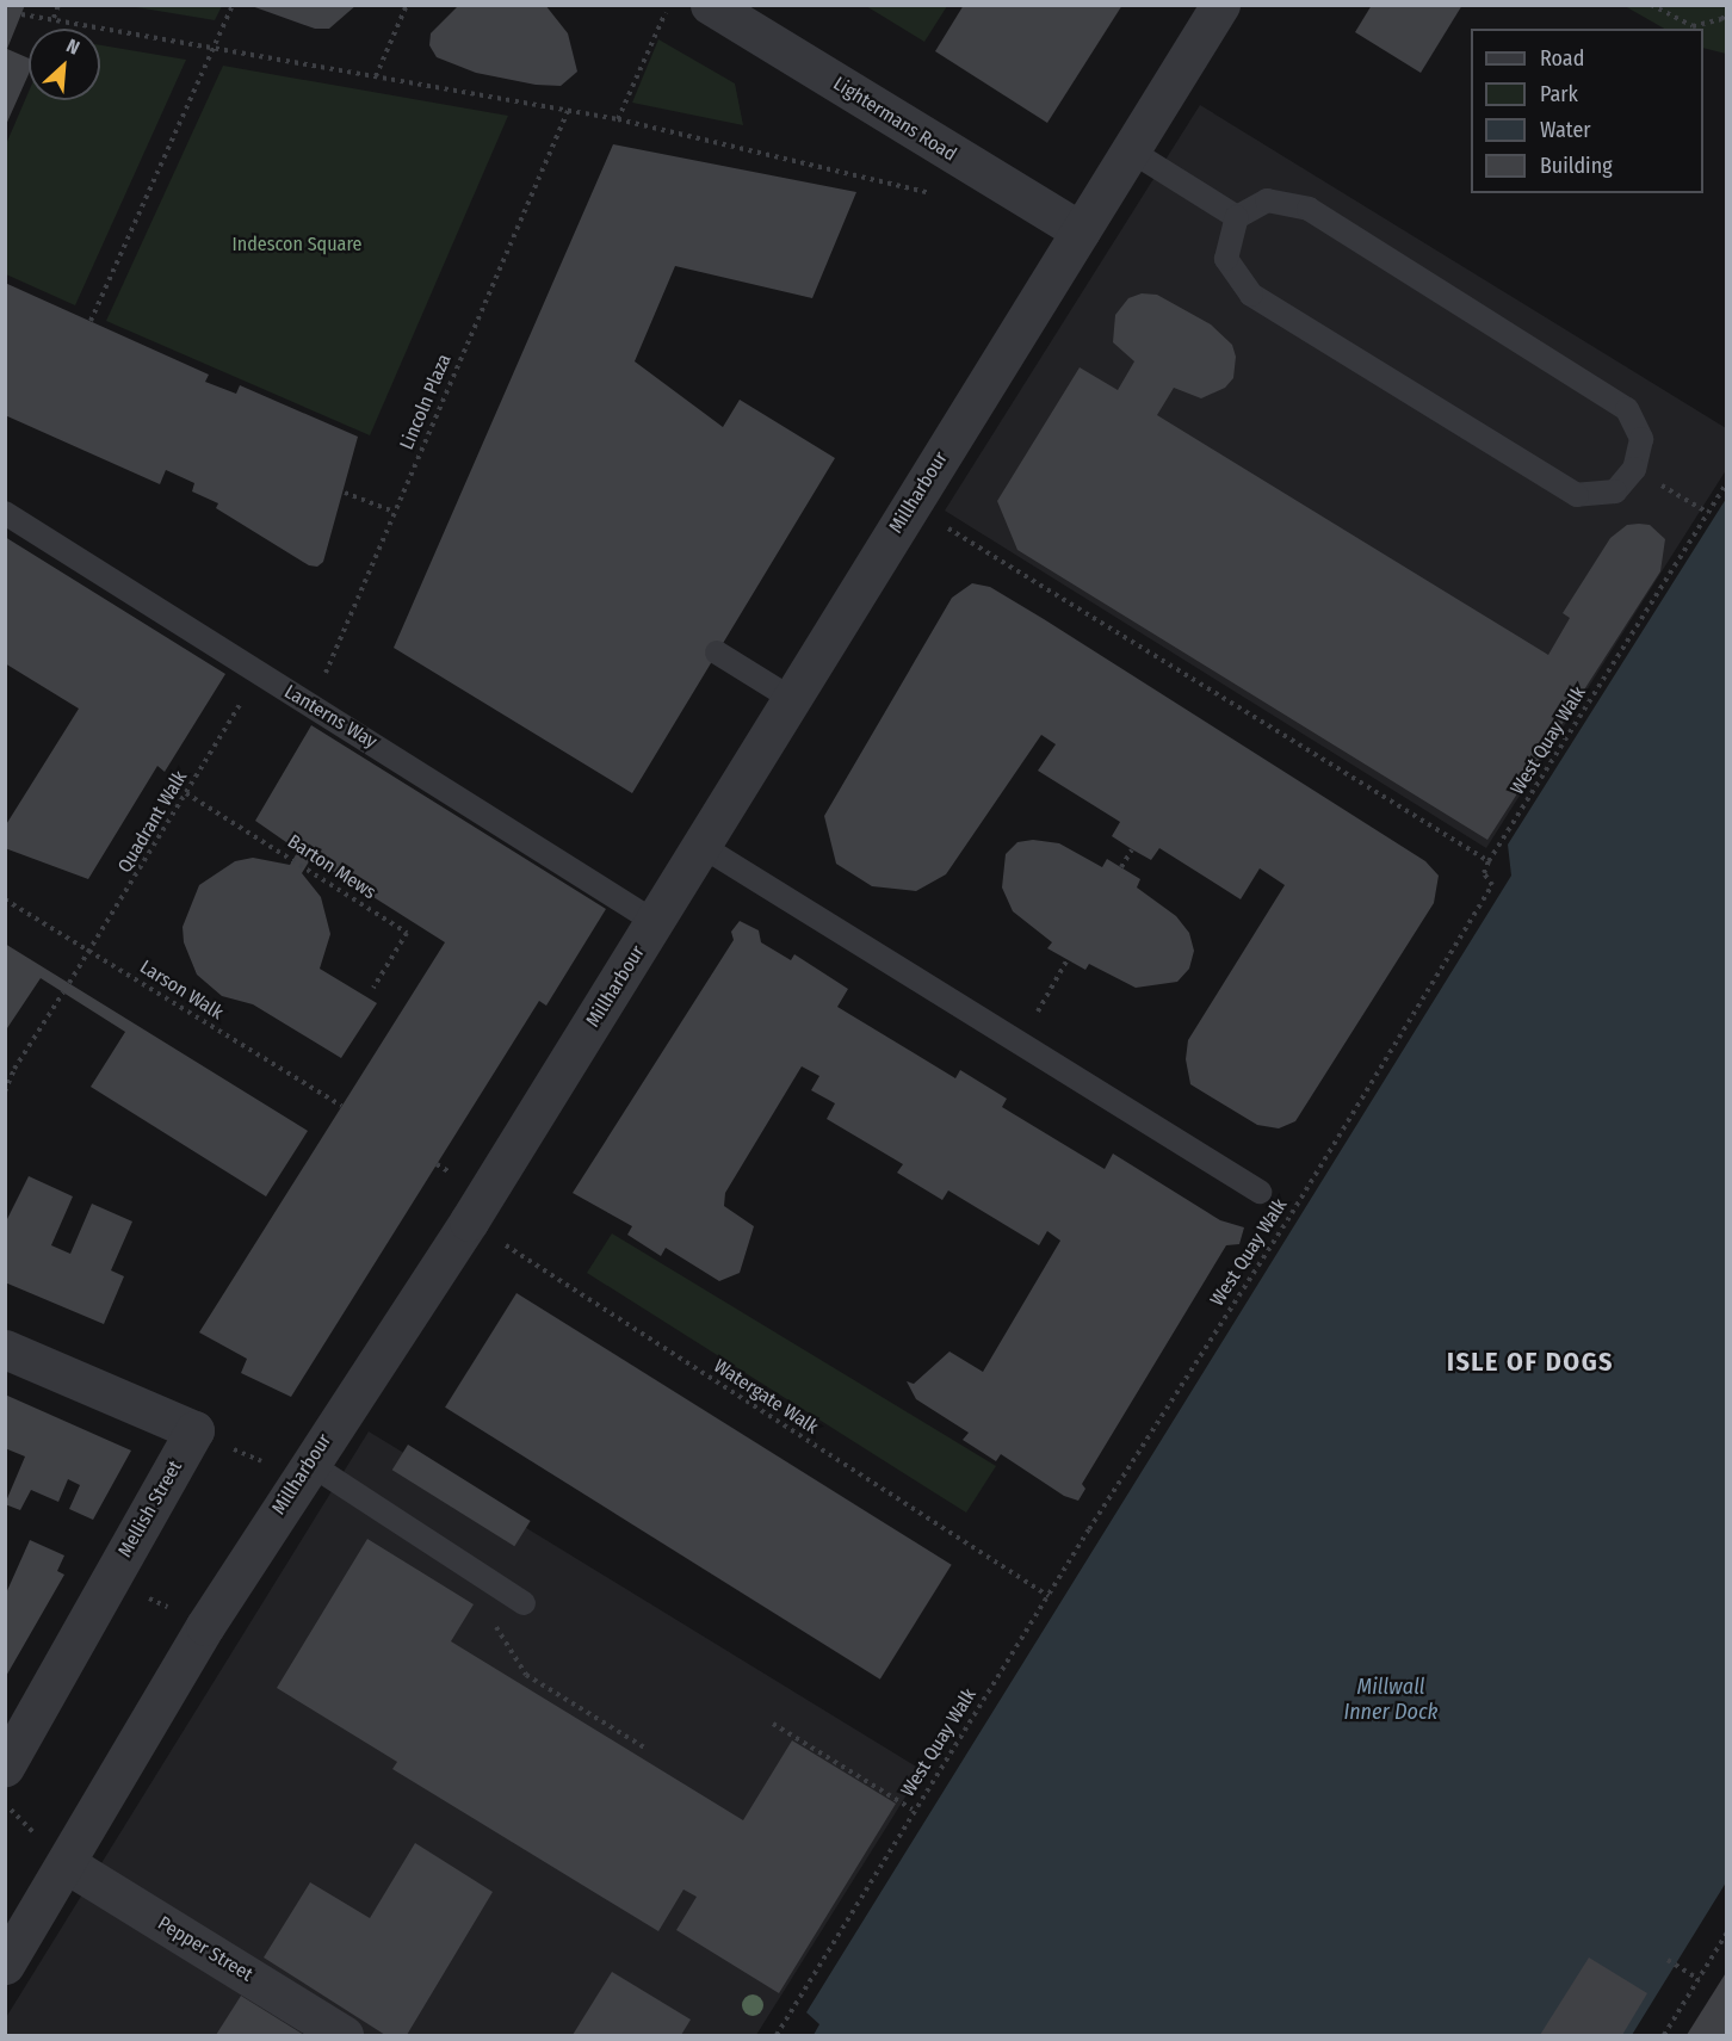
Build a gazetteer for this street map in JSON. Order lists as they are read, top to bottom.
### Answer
{
  "streets": {
    "street": [
      "Lightermans Road",
      "Millharbour",
      "Mellish Street",
      "Pepper Street"
    ],
    "lane": ["Lanterns Way"],
    "path": [
      "Lincoln Plaza",
      "West Quay Walk",
      "Quadrant Walk",
      "Barton Mews",
      "Larson Walk",
      "Watergate Walk"
    ]
  },
  "crossings": [
    ["Lightermans Road", "Millharbour"],
    ["Lincoln Plaza", "Lanterns Way"],
    ["Millharbour", "Lanterns Way"],
    ["Millharbour", "Watergate Walk"],
    ["Millharbour", "Pepper Street"],
    ["Lanterns Way", "Quadrant Walk"],
    ["West Quay Walk", "Watergate Walk"],
    ["Quadrant Walk", "Barton Mews"],
    ["Quadrant Walk", "Larson Walk"]
  ],
  "districts": ["ISLE OF DOGS"],
  "water": ["Millwall Inner Dock"],
  "parks": ["Indescon Square"],
  "legend": [
    "Road",
    "Park",
    "Water",
    "Building"
  ],
  "north": "top right"
}
